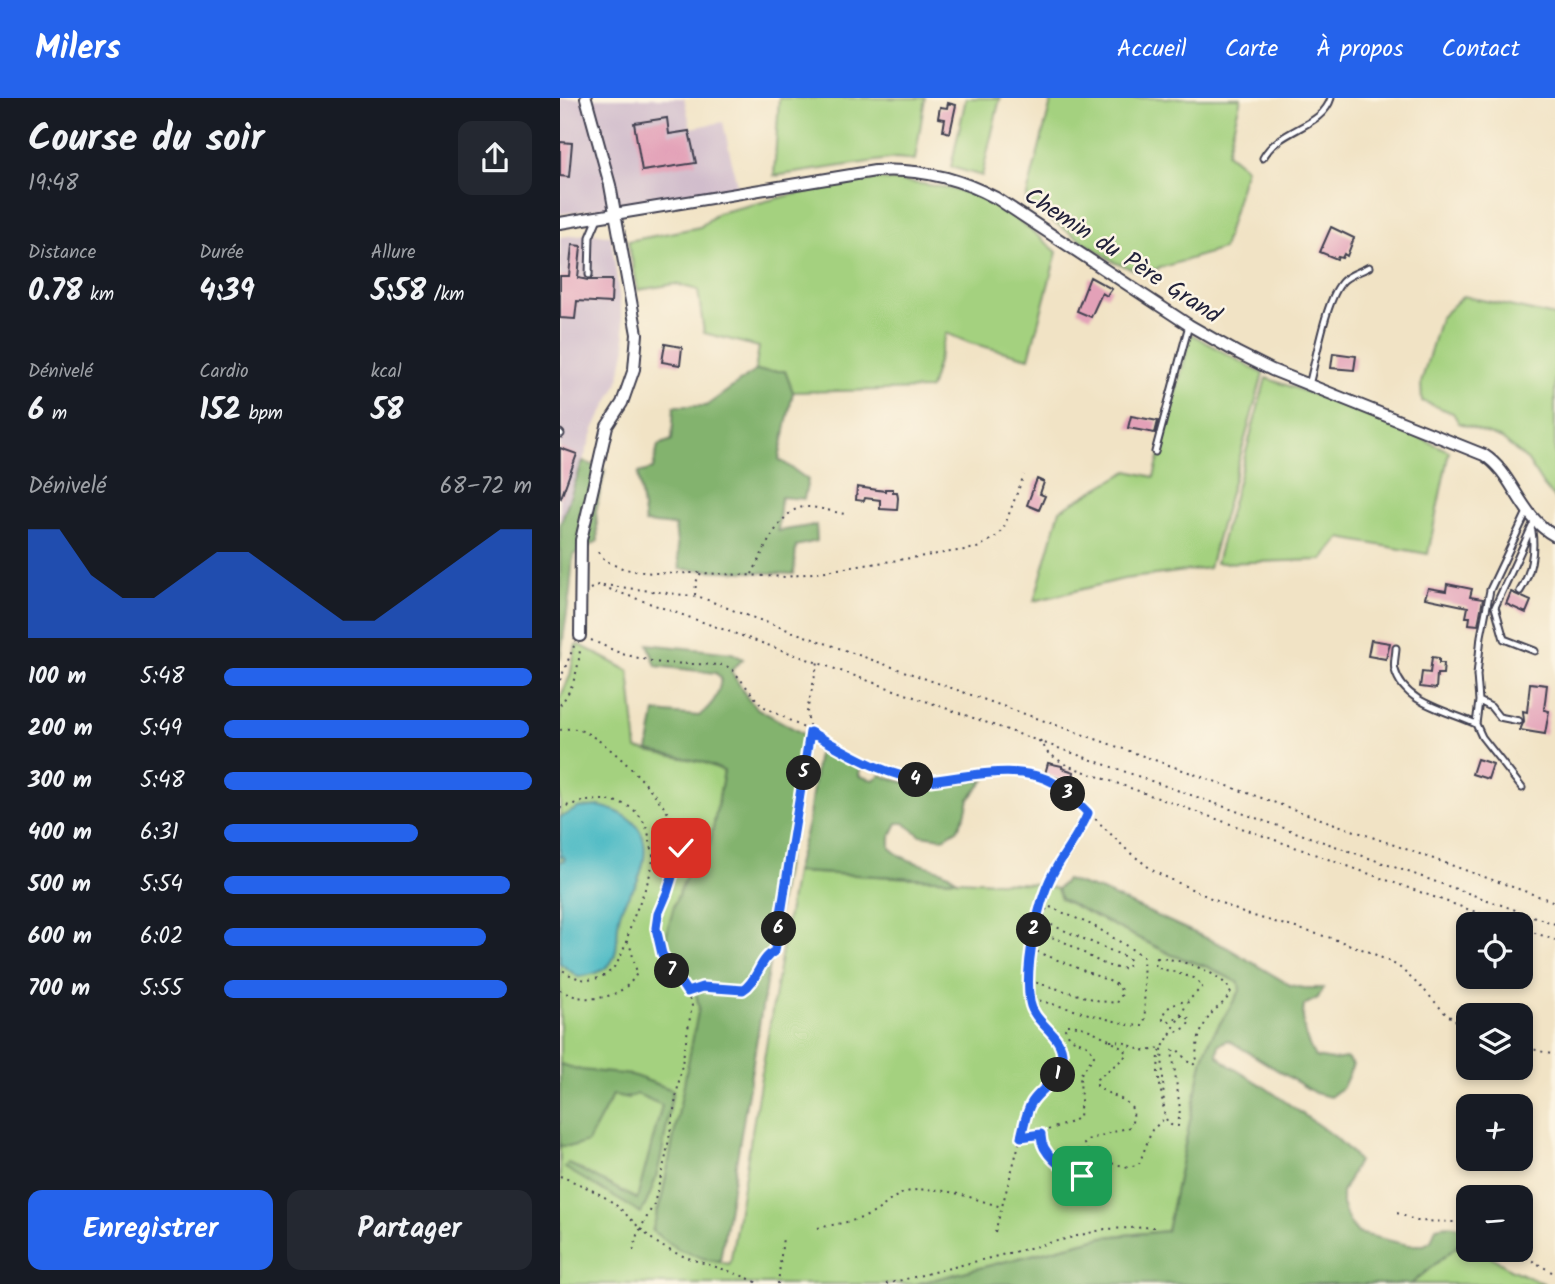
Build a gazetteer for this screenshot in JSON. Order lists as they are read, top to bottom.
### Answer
{
  "streets": {
    "street": ["Chemin du Père Grand"]
  },
  "page": {
    "header": "Milers",
    "nav": [
      "Accueil",
      "Carte",
      "À propos",
      "Contact"
    ],
    "heading": ["Course du soir", "19:48"],
    "stats": [
      ["Distance", "0.78 km"],
      ["Durée", "4:39"],
      ["Allure", "5:58 /km"],
      ["Dénivelé", "6 m"],
      ["Cardio", "152 bpm"],
      ["kcal", "58"]
    ],
    "chart": ["Dénivelé", "68–72 m"],
    "list": [
      {
        "name": "100 m",
        "note": "5:48"
      },
      {
        "name": "200 m",
        "note": "5:49"
      },
      {
        "name": "300 m",
        "note": "5:48"
      },
      {
        "name": "400 m",
        "note": "6:31"
      },
      {
        "name": "500 m",
        "note": "5:54"
      },
      {
        "name": "600 m",
        "note": "6:02"
      },
      {
        "name": "700 m",
        "note": "5:55"
      }
    ],
    "pins": [
      "5",
      "4",
      "3",
      "6",
      "2",
      "7",
      "1"
    ],
    "map_buttons": ["+", "−"],
    "buttons": ["Enregistrer", "Partager"]
  }
}
